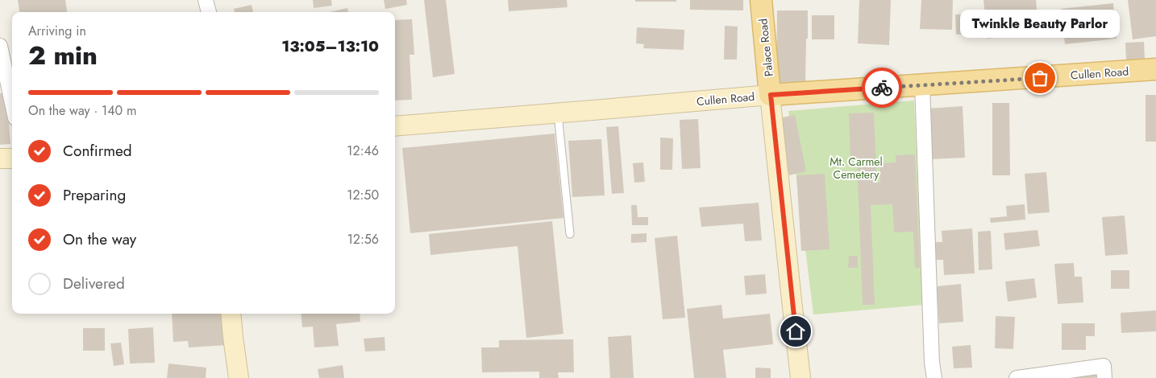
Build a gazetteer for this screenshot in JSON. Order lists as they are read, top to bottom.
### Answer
{
  "streets": {
    "main road": ["Palace Road", "Cullen Road"]
  },
  "crossings": [
    ["Palace Road", "Cullen Road"]
  ],
  "parks": ["Mt. Carmel Cemetery"],
  "places": ["Twinkle Beauty Parlor"],
  "page": {
    "bubble": "Twinkle Beauty Parlor",
    "heading": ["2 min", "Arriving in", "13:05–13:10"],
    "bar": "On the way · 140 m",
    "list": [
      ["Confirmed", "12:46"],
      ["Preparing", "12:50"],
      ["On the way", "12:56"],
      "Delivered"
    ]
  }
}
